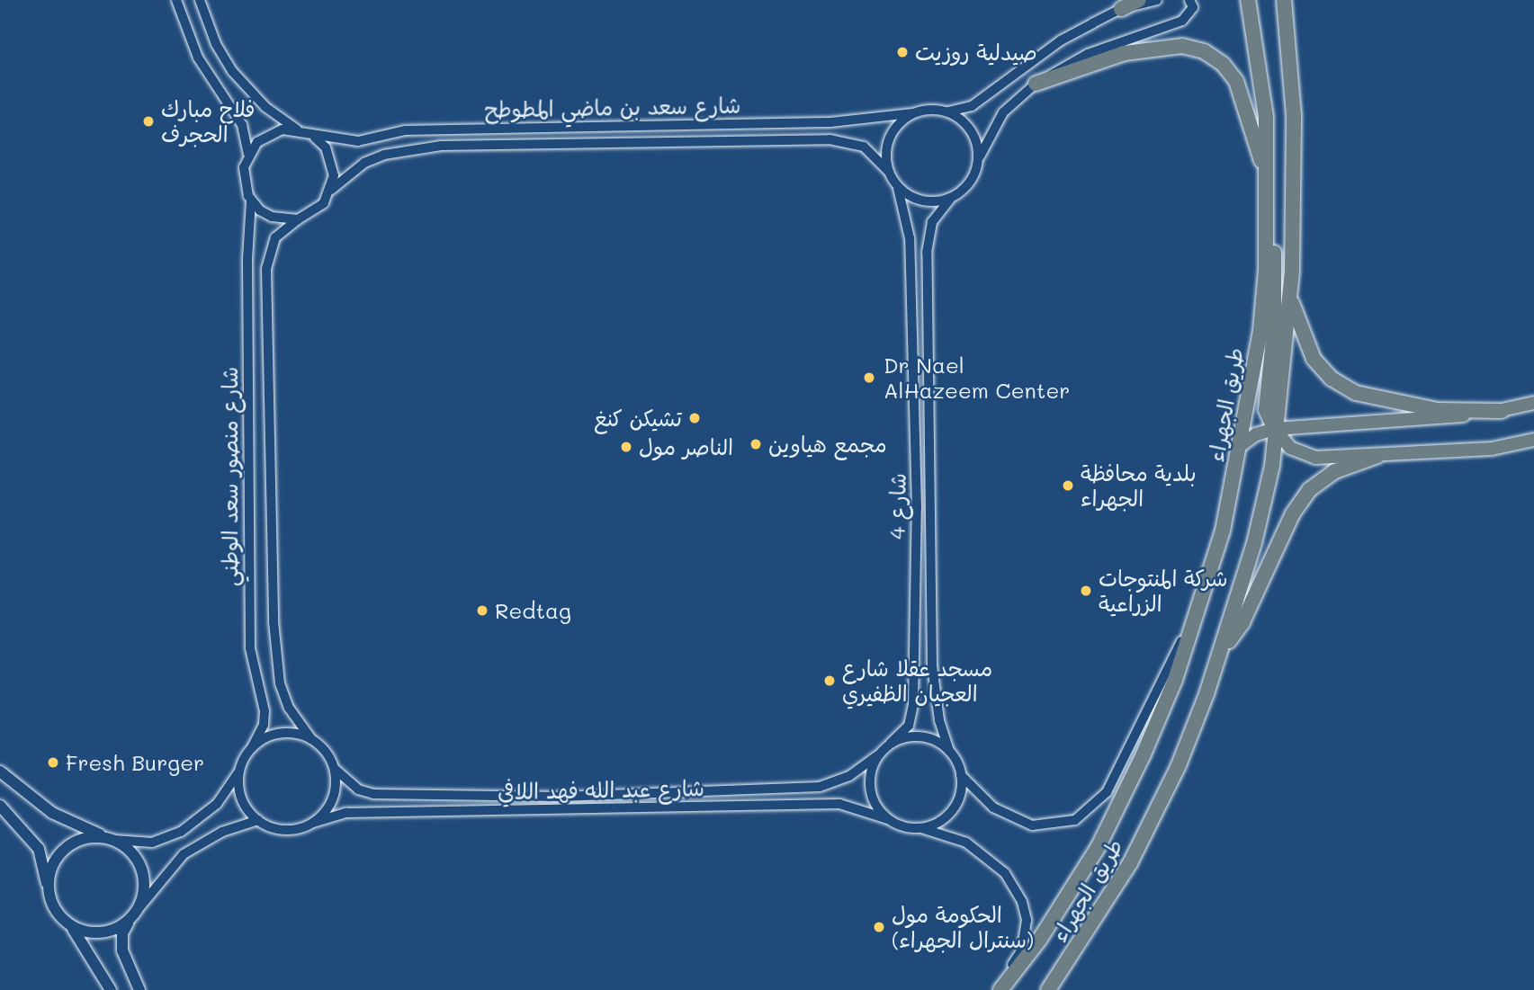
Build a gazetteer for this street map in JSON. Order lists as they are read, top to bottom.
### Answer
{
  "streets": {
    "highway": ["طريق الجهراء"],
    "street": [
      "شارع سعد بن ماضي المطوطح",
      "شارع منصور سعد الوطني",
      "شارع 4",
      "شارع عبد الله فهد اللافي"
    ]
  },
  "crossings": [
    ["شارع سعد بن ماضي المطوطح", "شارع منصور سعد الوطني"],
    ["شارع سعد بن ماضي المطوطح", "شارع 4"],
    ["شارع منصور سعد الوطني", "شارع عبد الله فهد اللافي"],
    ["شارع 4", "شارع عبد الله فهد اللافي"]
  ],
  "places": [
    "صيدلية روزيت",
    "فلاح مبارك الحجرف",
    "Dr Nael AlHazeem Center",
    "تشيكن كنغ",
    "مجمع هياوين",
    "الناصر مول",
    "بلدية محافظة الجهراء",
    "شركة المنتوجات الزراعية",
    "Redtag",
    "مسجد عقلا شارع العجيان الظفيري",
    "Fresh Burger",
    "الحكومة مول (سنترال الجهراء)"
  ]
}
